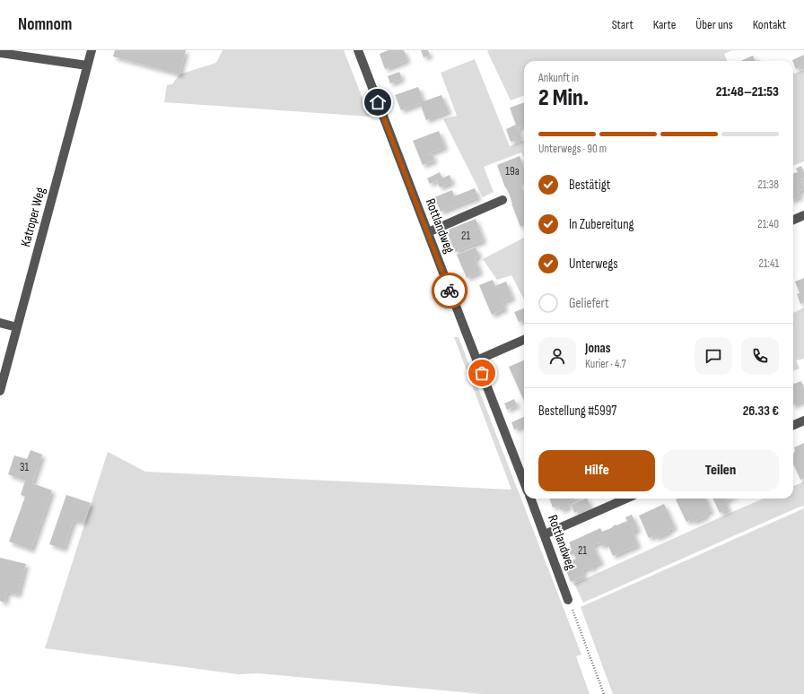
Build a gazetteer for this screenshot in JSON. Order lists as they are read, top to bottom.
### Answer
{
  "streets": {
    "street": ["Katroper Weg", "Rottlandweg"]
  },
  "house_numbers": [
    "19a",
    "21",
    "31",
    "21"
  ],
  "page": {
    "header": "Nomnom",
    "nav": [
      "Start",
      "Karte",
      "Über uns",
      "Kontakt"
    ],
    "heading": ["2 Min.", "Ankunft in", "21:48–21:53"],
    "panel": [
      "Jonas",
      "Kurier · 4.7",
      "Bestellung #5997",
      "26.33 €"
    ],
    "bar": "Unterwegs · 90 m",
    "list": [
      ["Bestätigt", "21:38"],
      ["In Zubereitung", "21:40"],
      ["Unterwegs", "21:41"],
      "Geliefert"
    ],
    "buttons": ["Hilfe", "Teilen"]
  }
}
